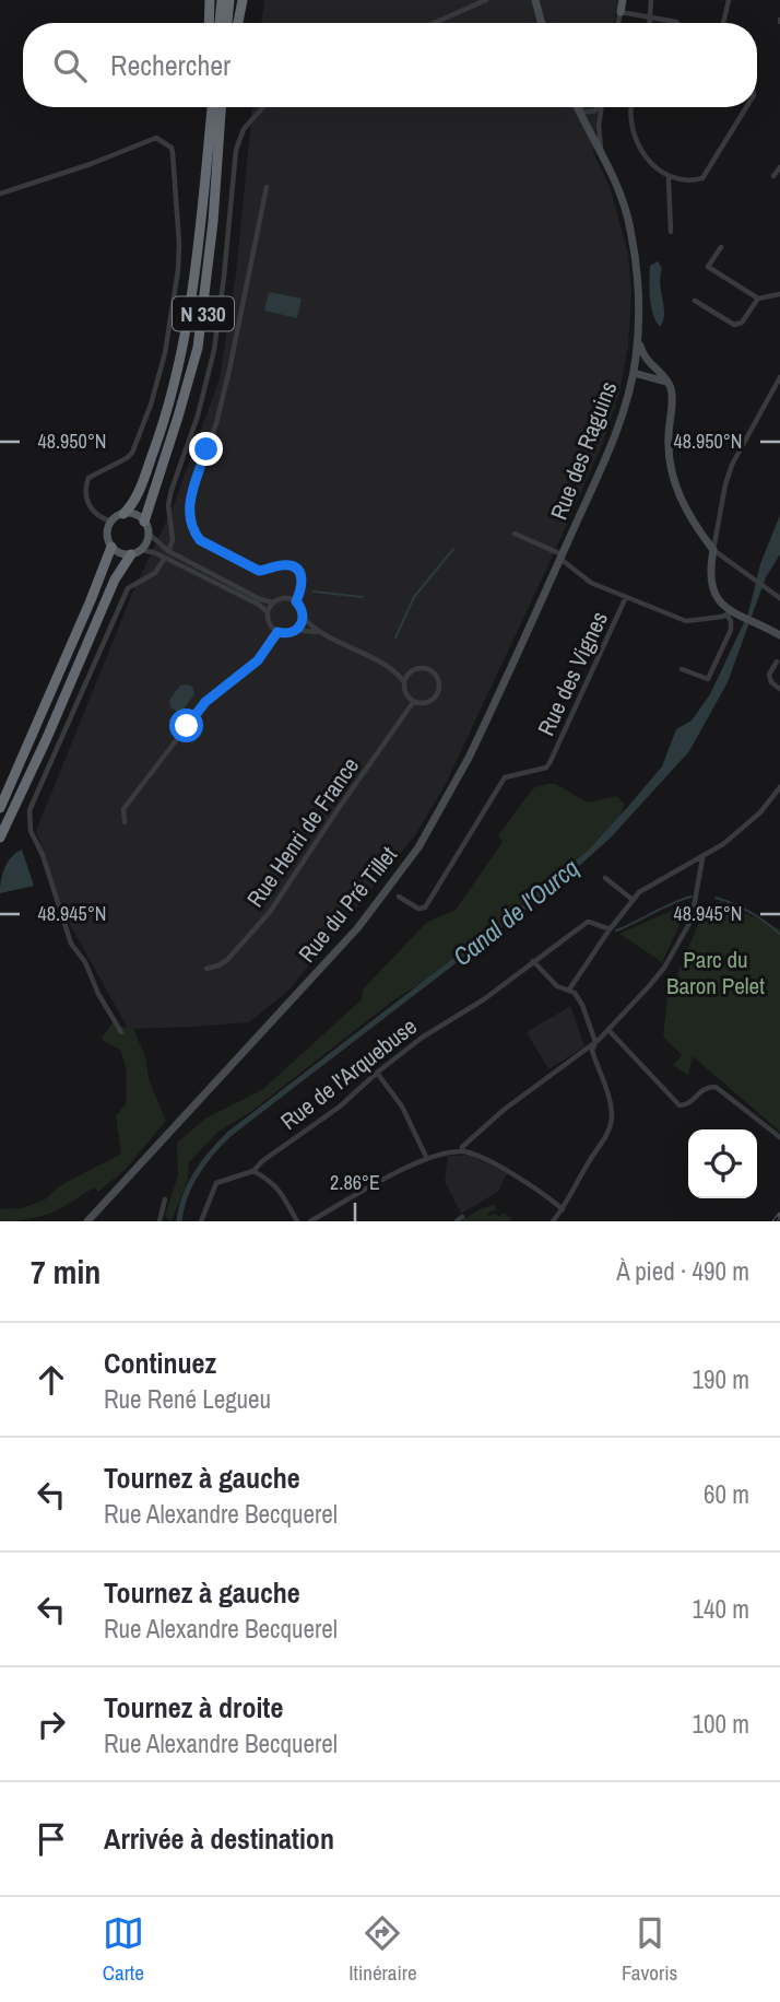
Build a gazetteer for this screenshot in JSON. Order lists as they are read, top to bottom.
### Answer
{
  "streets": {
    "highway": ["N 330"],
    "street": [
      "Rue des Raguins",
      "Rue des Vignes",
      "Rue Henri de France",
      "Rue du Pré Tillet",
      "Rue de l'Arquebuse"
    ]
  },
  "crossings": [
    ["Rue des Raguins", "Rue du Pré Tillet"]
  ],
  "water": ["Canal de l'Ourcq"],
  "parks": ["Parc du Baron Pelet"],
  "page": {
    "search": "Rechercher",
    "heading": ["7 min", "À pied · 490 m"],
    "list": [
      ["Continuez", "Rue René Legueu", "190 m"],
      ["Tournez à gauche", "Rue Alexandre Becquerel", "60 m"],
      ["Tournez à gauche", "Rue Alexandre Becquerel", "140 m"],
      ["Tournez à droite", "Rue Alexandre Becquerel", "100 m"],
      "Arrivée à destination"
    ],
    "nav": ["Carte", "Itinéraire", "Favoris"]
  },
  "coordinates": ["48.950°N", "48.945°N", "2.86°E"]
}
